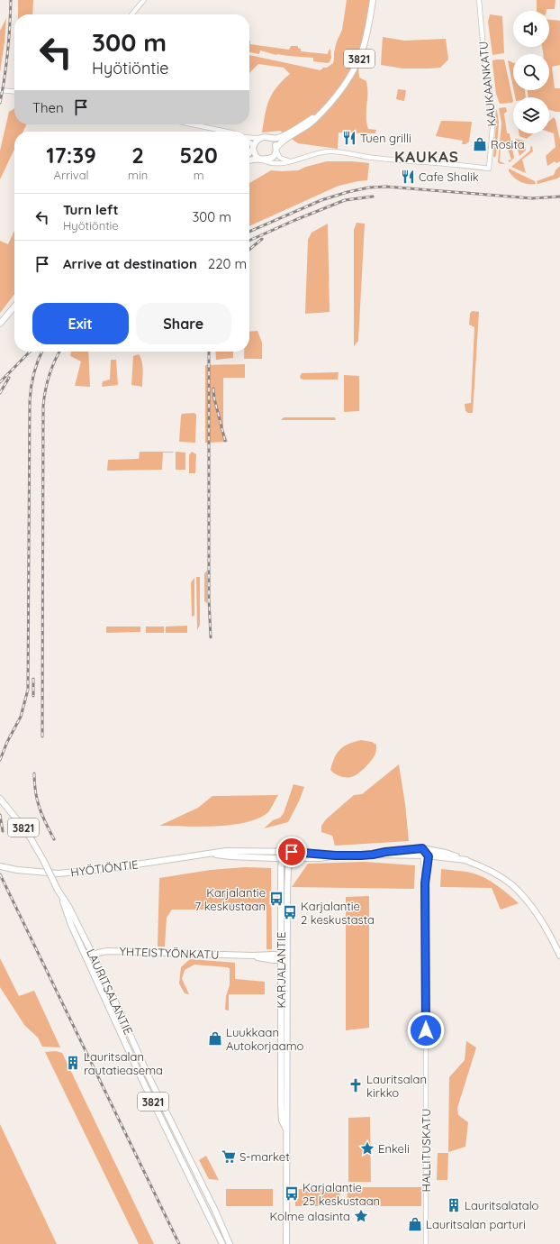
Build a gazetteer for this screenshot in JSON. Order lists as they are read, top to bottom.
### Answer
{
  "streets": {
    "main road": [
      "3821",
      "HYÖTIÖNTIE",
      "YHTEISTYÖNKATU",
      "KARJALANTIE",
      "LAURITSALANTIE"
    ],
    "street": ["KAUKAANKATU", "HALLITUSKATU"]
  },
  "crossings": [
    ["HYÖTIÖNTIE", "KARJALANTIE"],
    ["HYÖTIÖNTIE", "HALLITUSKATU"],
    ["YHTEISTYÖNKATU", "KARJALANTIE"],
    ["YHTEISTYÖNKATU", "LAURITSALANTIE"]
  ],
  "districts": ["KAUKAS"],
  "places": {
    "restaurant": ["Tuen grilli", "Cafe Shalik"],
    "shop": ["Rosita", "Luukkaan Autokorjaamo", "Lauritsalan parturi"],
    "bus stop": ["Karjalantie 7 keskustaan", "Karjalantie 2 keskustasta", "Karjalantie 25 keskustaan"],
    "building": ["Lauritsalan rautatieasema", "Lauritsalatalo"],
    "church": ["Lauritsalan kirkko"],
    "place": ["Enkeli", "Kolme alasinta"],
    "supermarket": ["S-market"]
  },
  "page": {
    "turn": ["300 m", "Hyötiöntie"],
    "then": "Then",
    "eta": [
      "17:39",
      "Arrival",
      "2",
      "min",
      "520",
      "m"
    ],
    "list": [
      {
        "name": "Turn left",
        "note": "Hyötiöntie",
        "value": "300 m"
      },
      {
        "name": "Arrive at destination",
        "value": "220 m"
      }
    ],
    "buttons": ["Exit", "Share"]
  }
}
